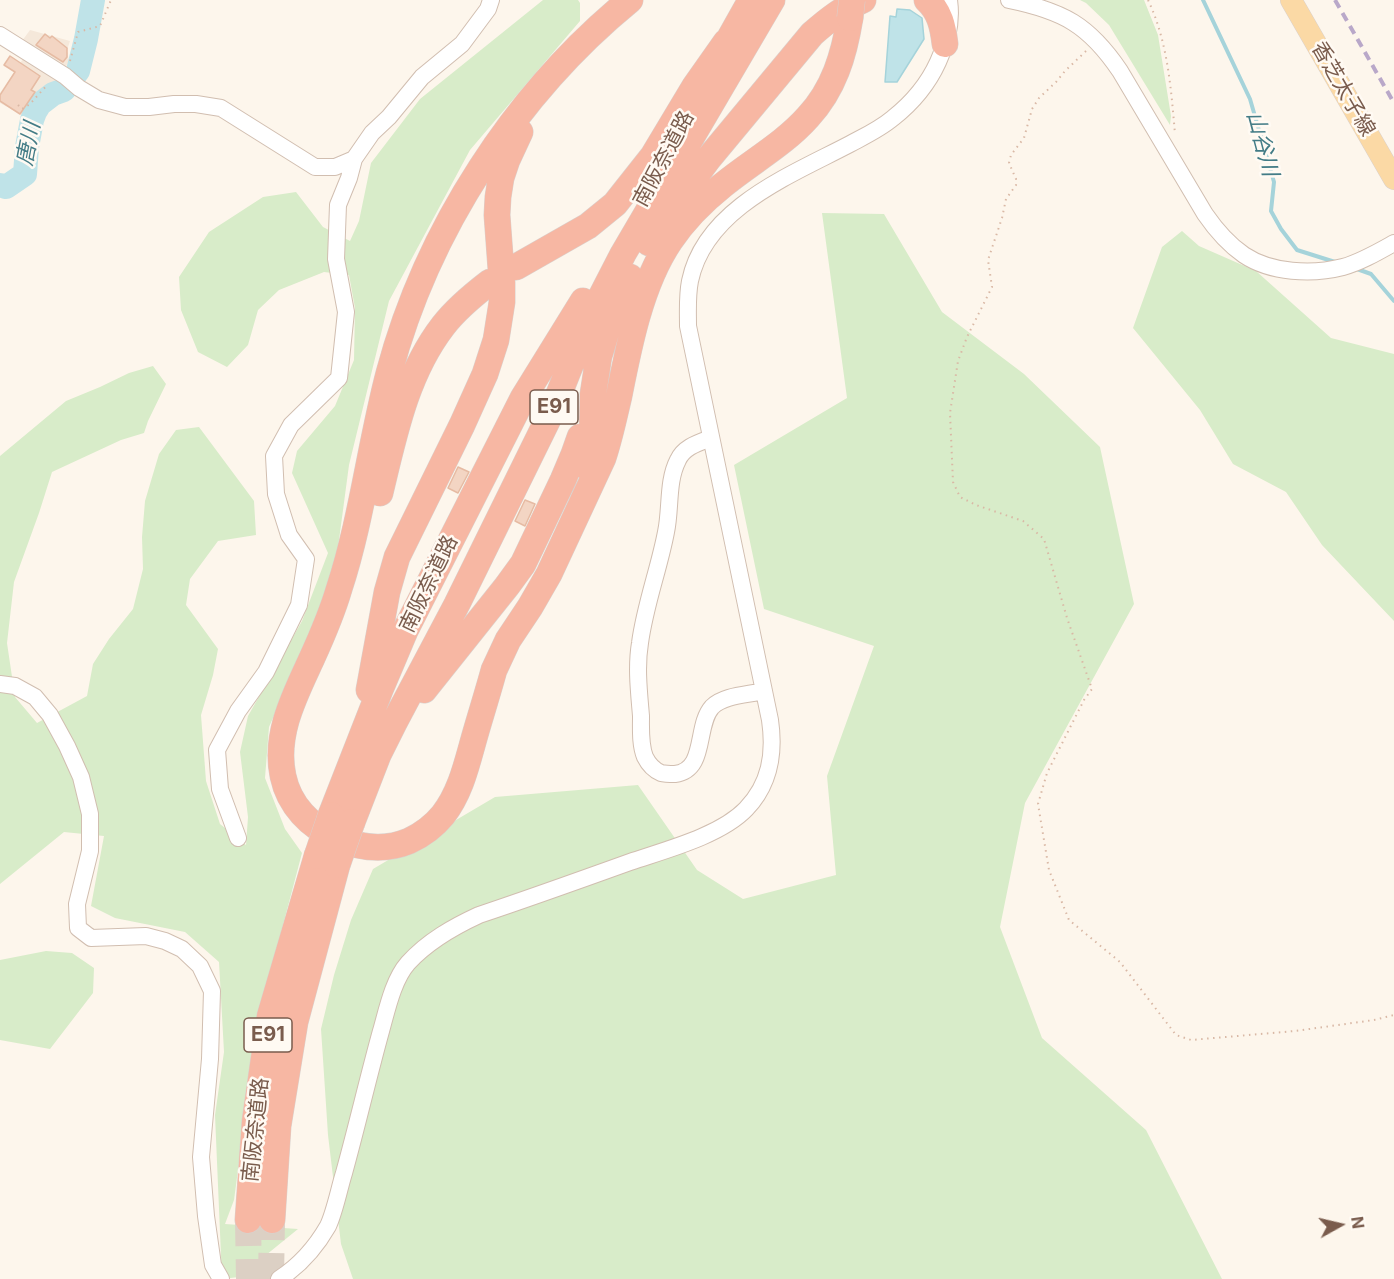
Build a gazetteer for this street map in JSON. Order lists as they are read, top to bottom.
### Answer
{
  "streets": {
    "highway": ["南阪奈道路", "E91"],
    "main road": ["香芝太子線"]
  },
  "crossings": [
    ["南阪奈道路", "E91"]
  ],
  "water": ["唐川", "山谷川"],
  "north": "right"
}
